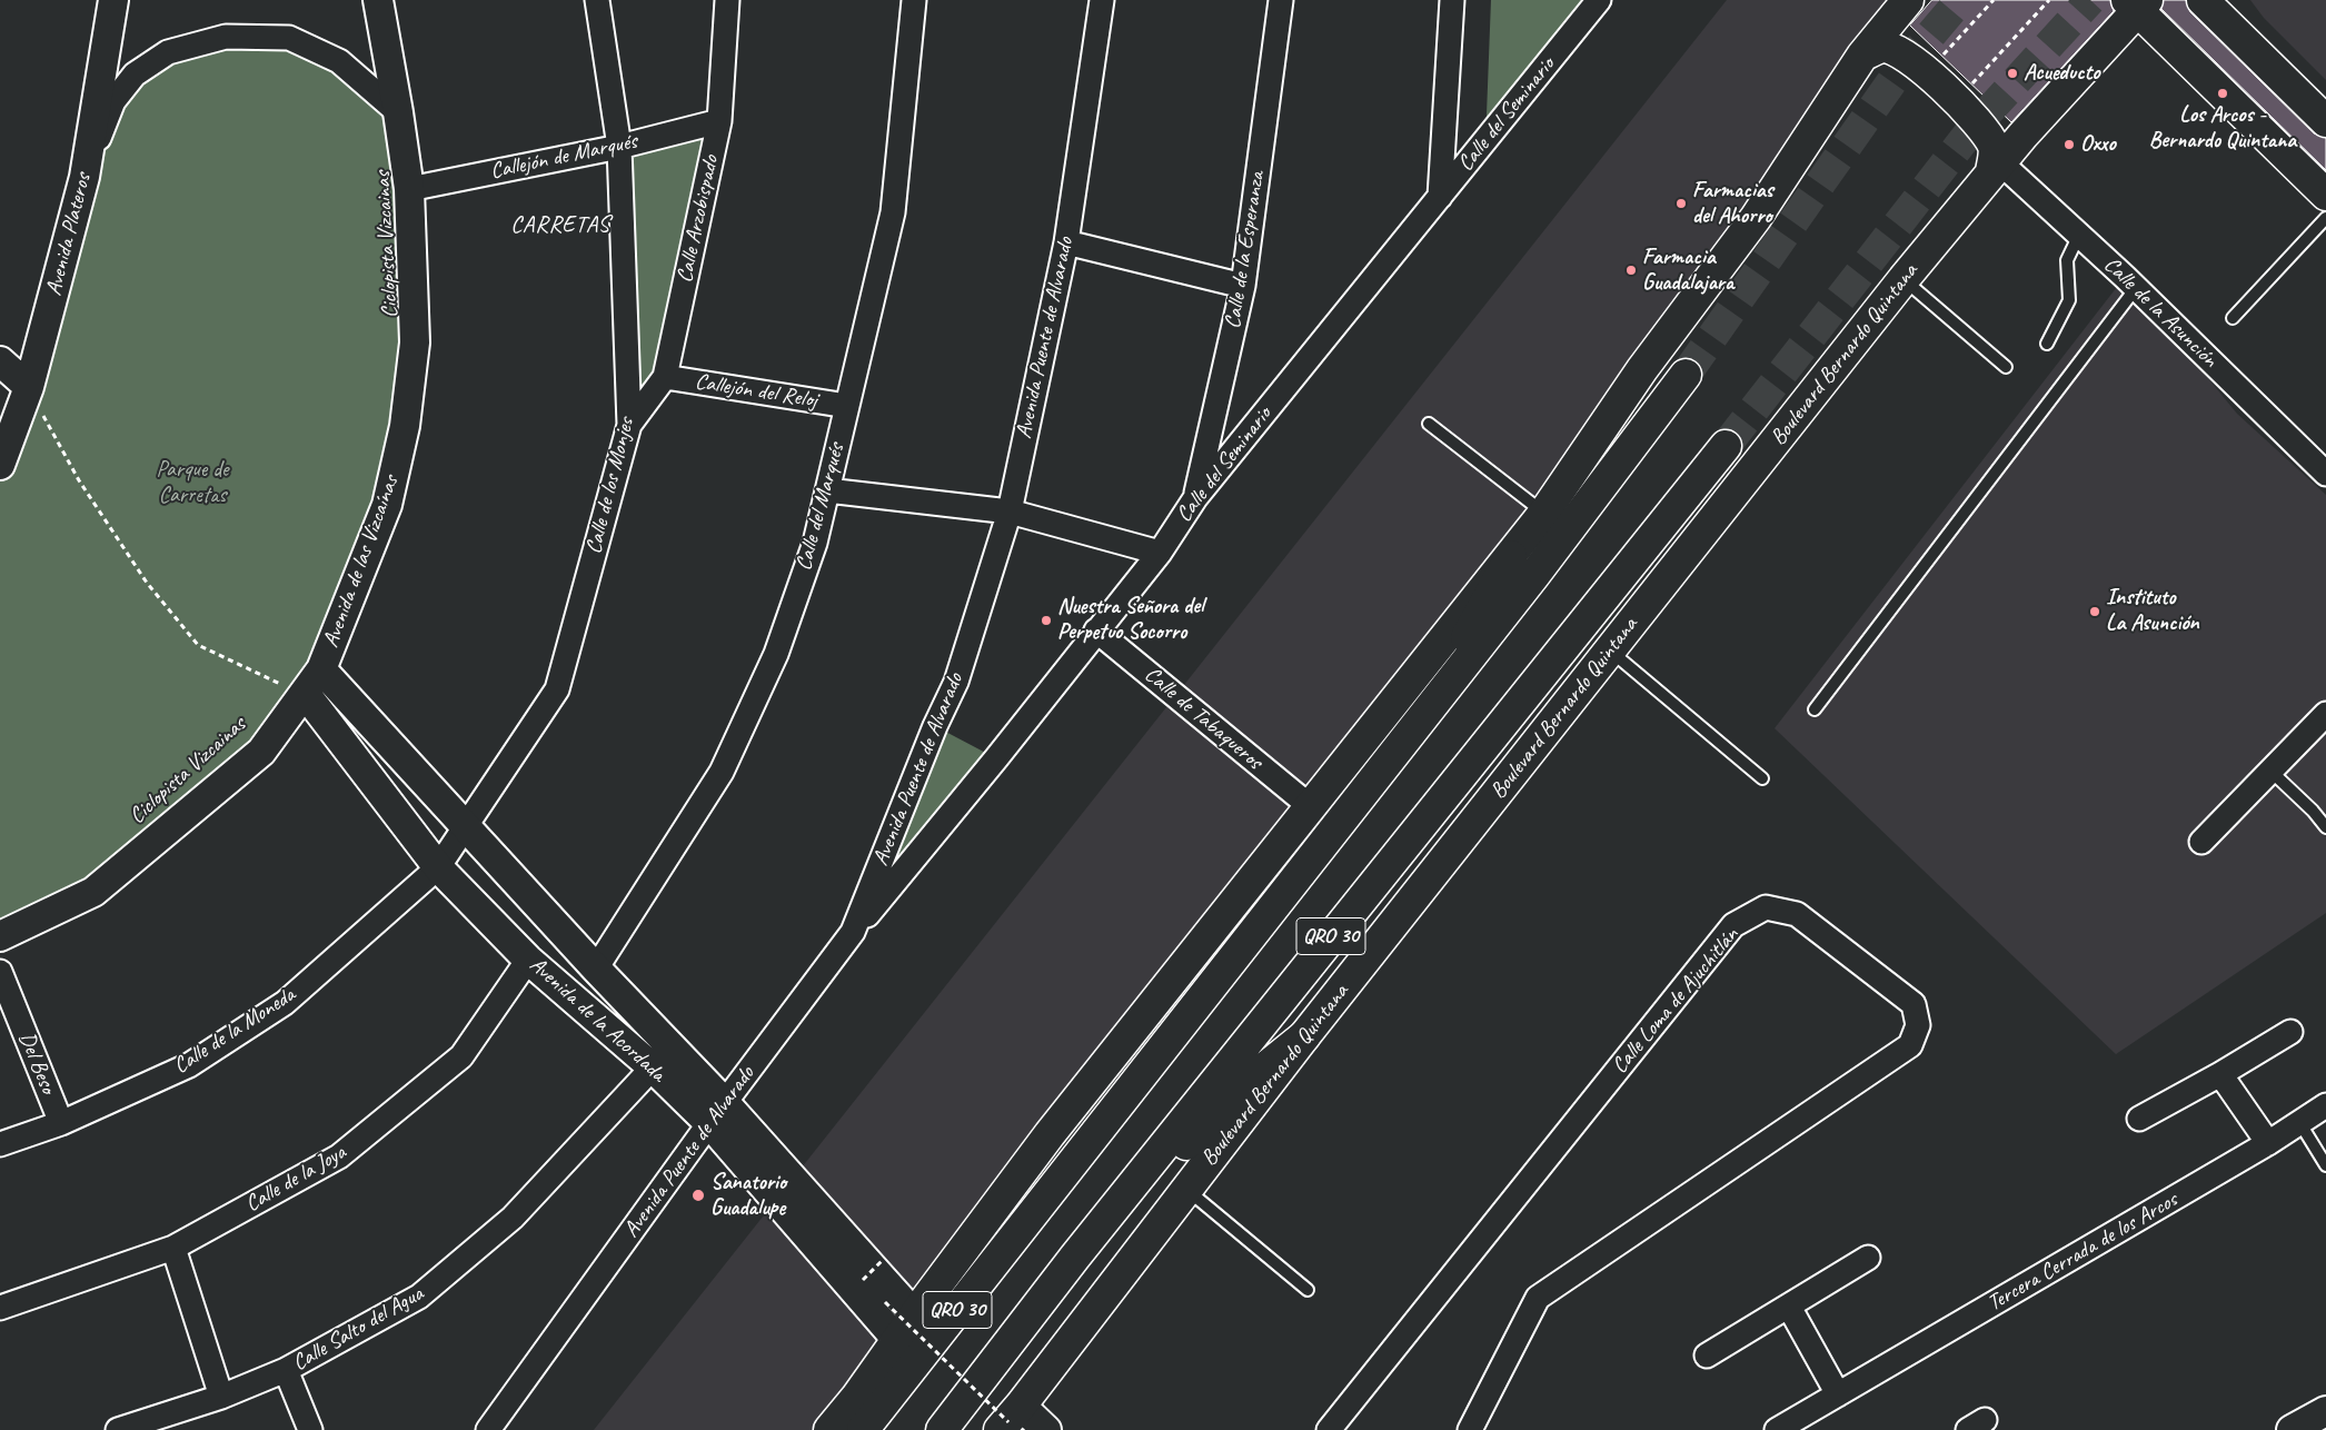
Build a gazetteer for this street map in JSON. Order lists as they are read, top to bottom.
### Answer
{
  "streets": {
    "main road": ["Boulevard Bernardo Quintana", "QRO 30"],
    "street": [
      "Calle del Seminario",
      "Callejón de Marqués",
      "Calle Arzobispado",
      "Avenida Plateros",
      "Calle de la Esperanza",
      "Calle de la Asunción",
      "Avenida Puente de Alvarado",
      "Callejón del Reloj",
      "Calle de los Monjes",
      "Calle del Marqués",
      "Avenida de las Vizcaínas",
      "Calle de Tabaqueros",
      "Calle Loma de Ajuchitlán",
      "Avenida de la Acordada",
      "Calle de la Moneda",
      "Del Beso",
      "Calle de la Joya",
      "Tercera Cerrada de los Arcos",
      "Calle Salto del Agua"
    ]
  },
  "crossings": [
    ["Calle del Seminario", "Calle de la Esperanza"],
    ["Calle del Seminario", "Avenida Puente de Alvarado"],
    ["Calle del Seminario", "Calle de Tabaqueros"],
    ["Callejón de Marqués", "Calle Arzobispado"],
    ["Callejón de Marqués", "Calle de los Monjes"],
    ["Callejón de Marqués", "Avenida de las Vizcaínas"],
    ["Calle Arzobispado", "Callejón del Reloj"],
    ["Calle Arzobispado", "Calle de los Monjes"],
    ["Calle de la Asunción", "Boulevard Bernardo Quintana"],
    ["Avenida Puente de Alvarado", "Avenida de la Acordada"],
    ["Callejón del Reloj", "Calle del Marqués"],
    ["Calle de los Monjes", "Avenida de la Acordada"],
    ["Calle de los Monjes", "Calle de la Moneda"],
    ["Calle del Marqués", "Avenida de la Acordada"],
    ["Avenida de las Vizcaínas", "Avenida de la Acordada"],
    ["Avenida de la Acordada", "Calle de la Moneda"],
    ["Avenida de la Acordada", "Calle de la Joya"],
    ["Avenida de la Acordada", "Calle Salto del Agua"],
    ["Calle de la Moneda", "Del Beso"]
  ],
  "districts": ["CARRETAS"],
  "parks": ["Parque de Carretas"],
  "places": [
    "Acueducto",
    "Los Arcos - Bernardo Quintana",
    "Oxxo",
    "Farmacias del Ahorro",
    "Farmacia Guadalajara",
    "Instituto La Asunción",
    "Nuestra Señora del Perpetuo Socorro",
    "Sanatorio Guadalupe"
  ]
}
